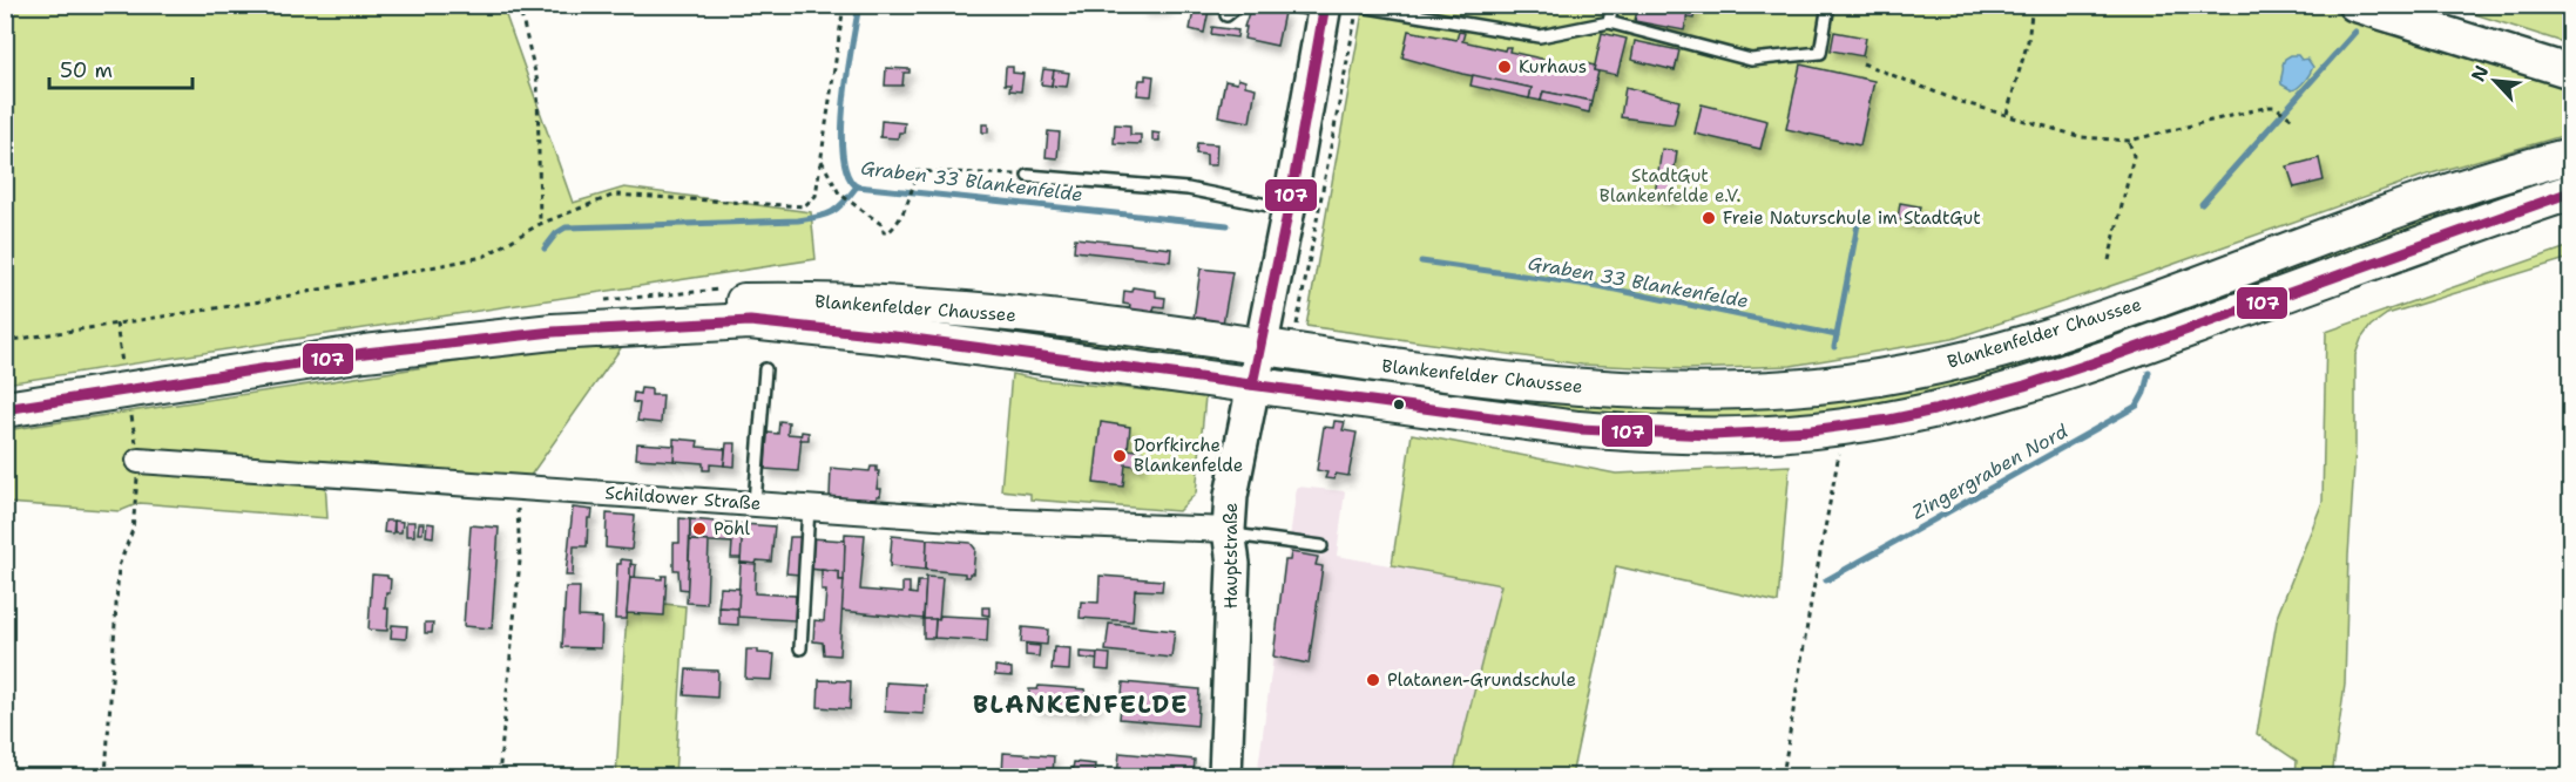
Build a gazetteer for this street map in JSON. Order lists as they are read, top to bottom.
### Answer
{
  "streets": {
    "main road": ["Blankenfelder Chaussee"],
    "street": ["Schildower Straße", "Hauptstraße"]
  },
  "crossings": [
    ["Blankenfelder Chaussee", "Hauptstraße"],
    ["Schildower Straße", "Hauptstraße"]
  ],
  "districts": ["BLANKENFELDE"],
  "water": ["Graben 33 Blankenfelde", "Zingergraben Nord"],
  "parks": ["StadtGut Blankenfelde e.V."],
  "places": [
    "Kurhaus",
    "Freie Naturschule im StadtGut",
    "Dorfkirche Blankenfelde",
    "Pohl",
    "Platanen-Grundschule"
  ],
  "lines": ["transit line 107"],
  "scale_bar": "50 m",
  "north": "top left"
}
